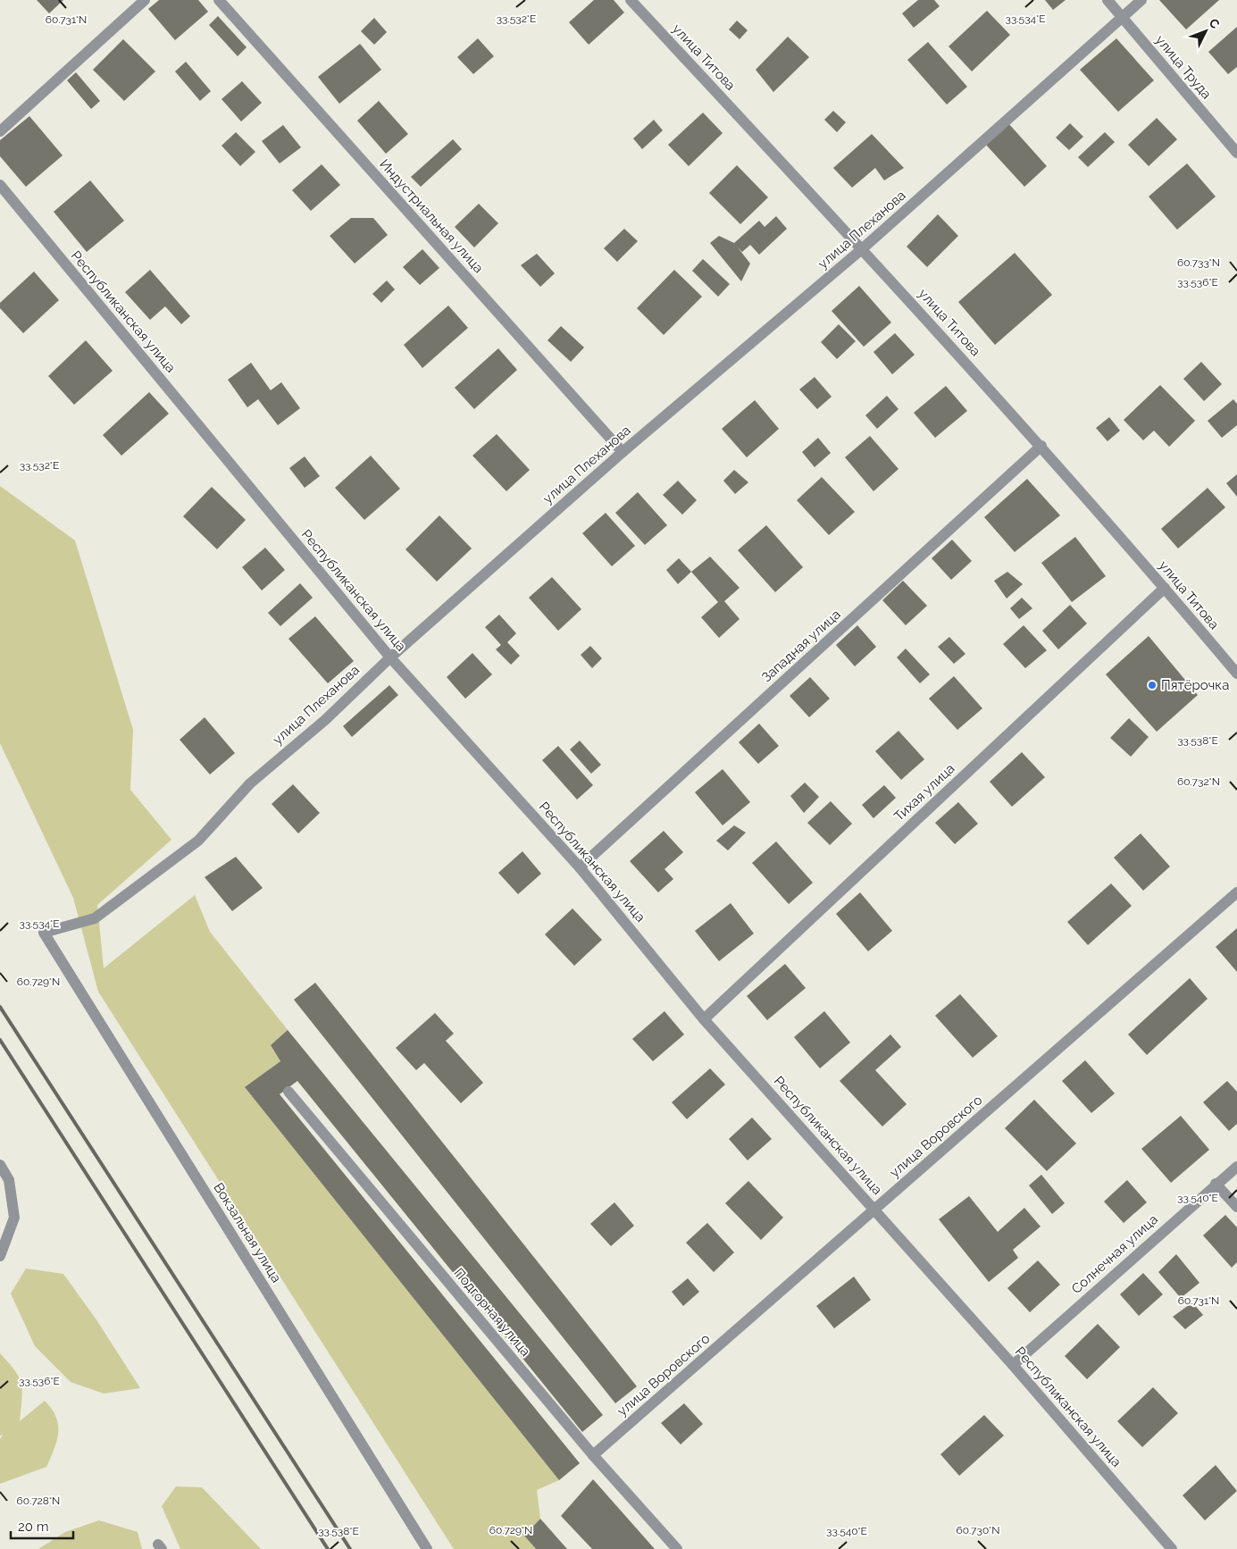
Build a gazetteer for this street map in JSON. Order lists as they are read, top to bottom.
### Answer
{
  "streets": {
    "street": [
      "улица Титова",
      "улица Труда",
      "Индустриальная улица",
      "улица Плеханова",
      "Республиканская улица",
      "Западная улица",
      "Тихая улица",
      "улица Воровского",
      "Вокзальная улица",
      "Солнечная улица",
      "Подгорная улица"
    ]
  },
  "crossings": [
    ["улица Титова", "улица Плеханова"],
    ["улица Титова", "Западная улица"],
    ["улица Титова", "Тихая улица"],
    ["улица Труда", "улица Плеханова"],
    ["Индустриальная улица", "улица Плеханова"],
    ["улица Плеханова", "Республиканская улица"],
    ["улица Плеханова", "Вокзальная улица"],
    ["Республиканская улица", "Западная улица"],
    ["Республиканская улица", "Тихая улица"],
    ["Республиканская улица", "улица Воровского"],
    ["Республиканская улица", "Солнечная улица"],
    ["улица Воровского", "Подгорная улица"]
  ],
  "places": ["Пятёрочка"],
  "scale_bar": "20 m",
  "north": "top right",
  "coordinates": [
    "33.532°E",
    "33.534°E",
    "60.731°N",
    "60.733°N",
    "33.536°E",
    "33.538°E",
    "60.732°N",
    "60.729°N",
    "33.540°E",
    "60.728°N",
    "60.730°N"
  ]
}
